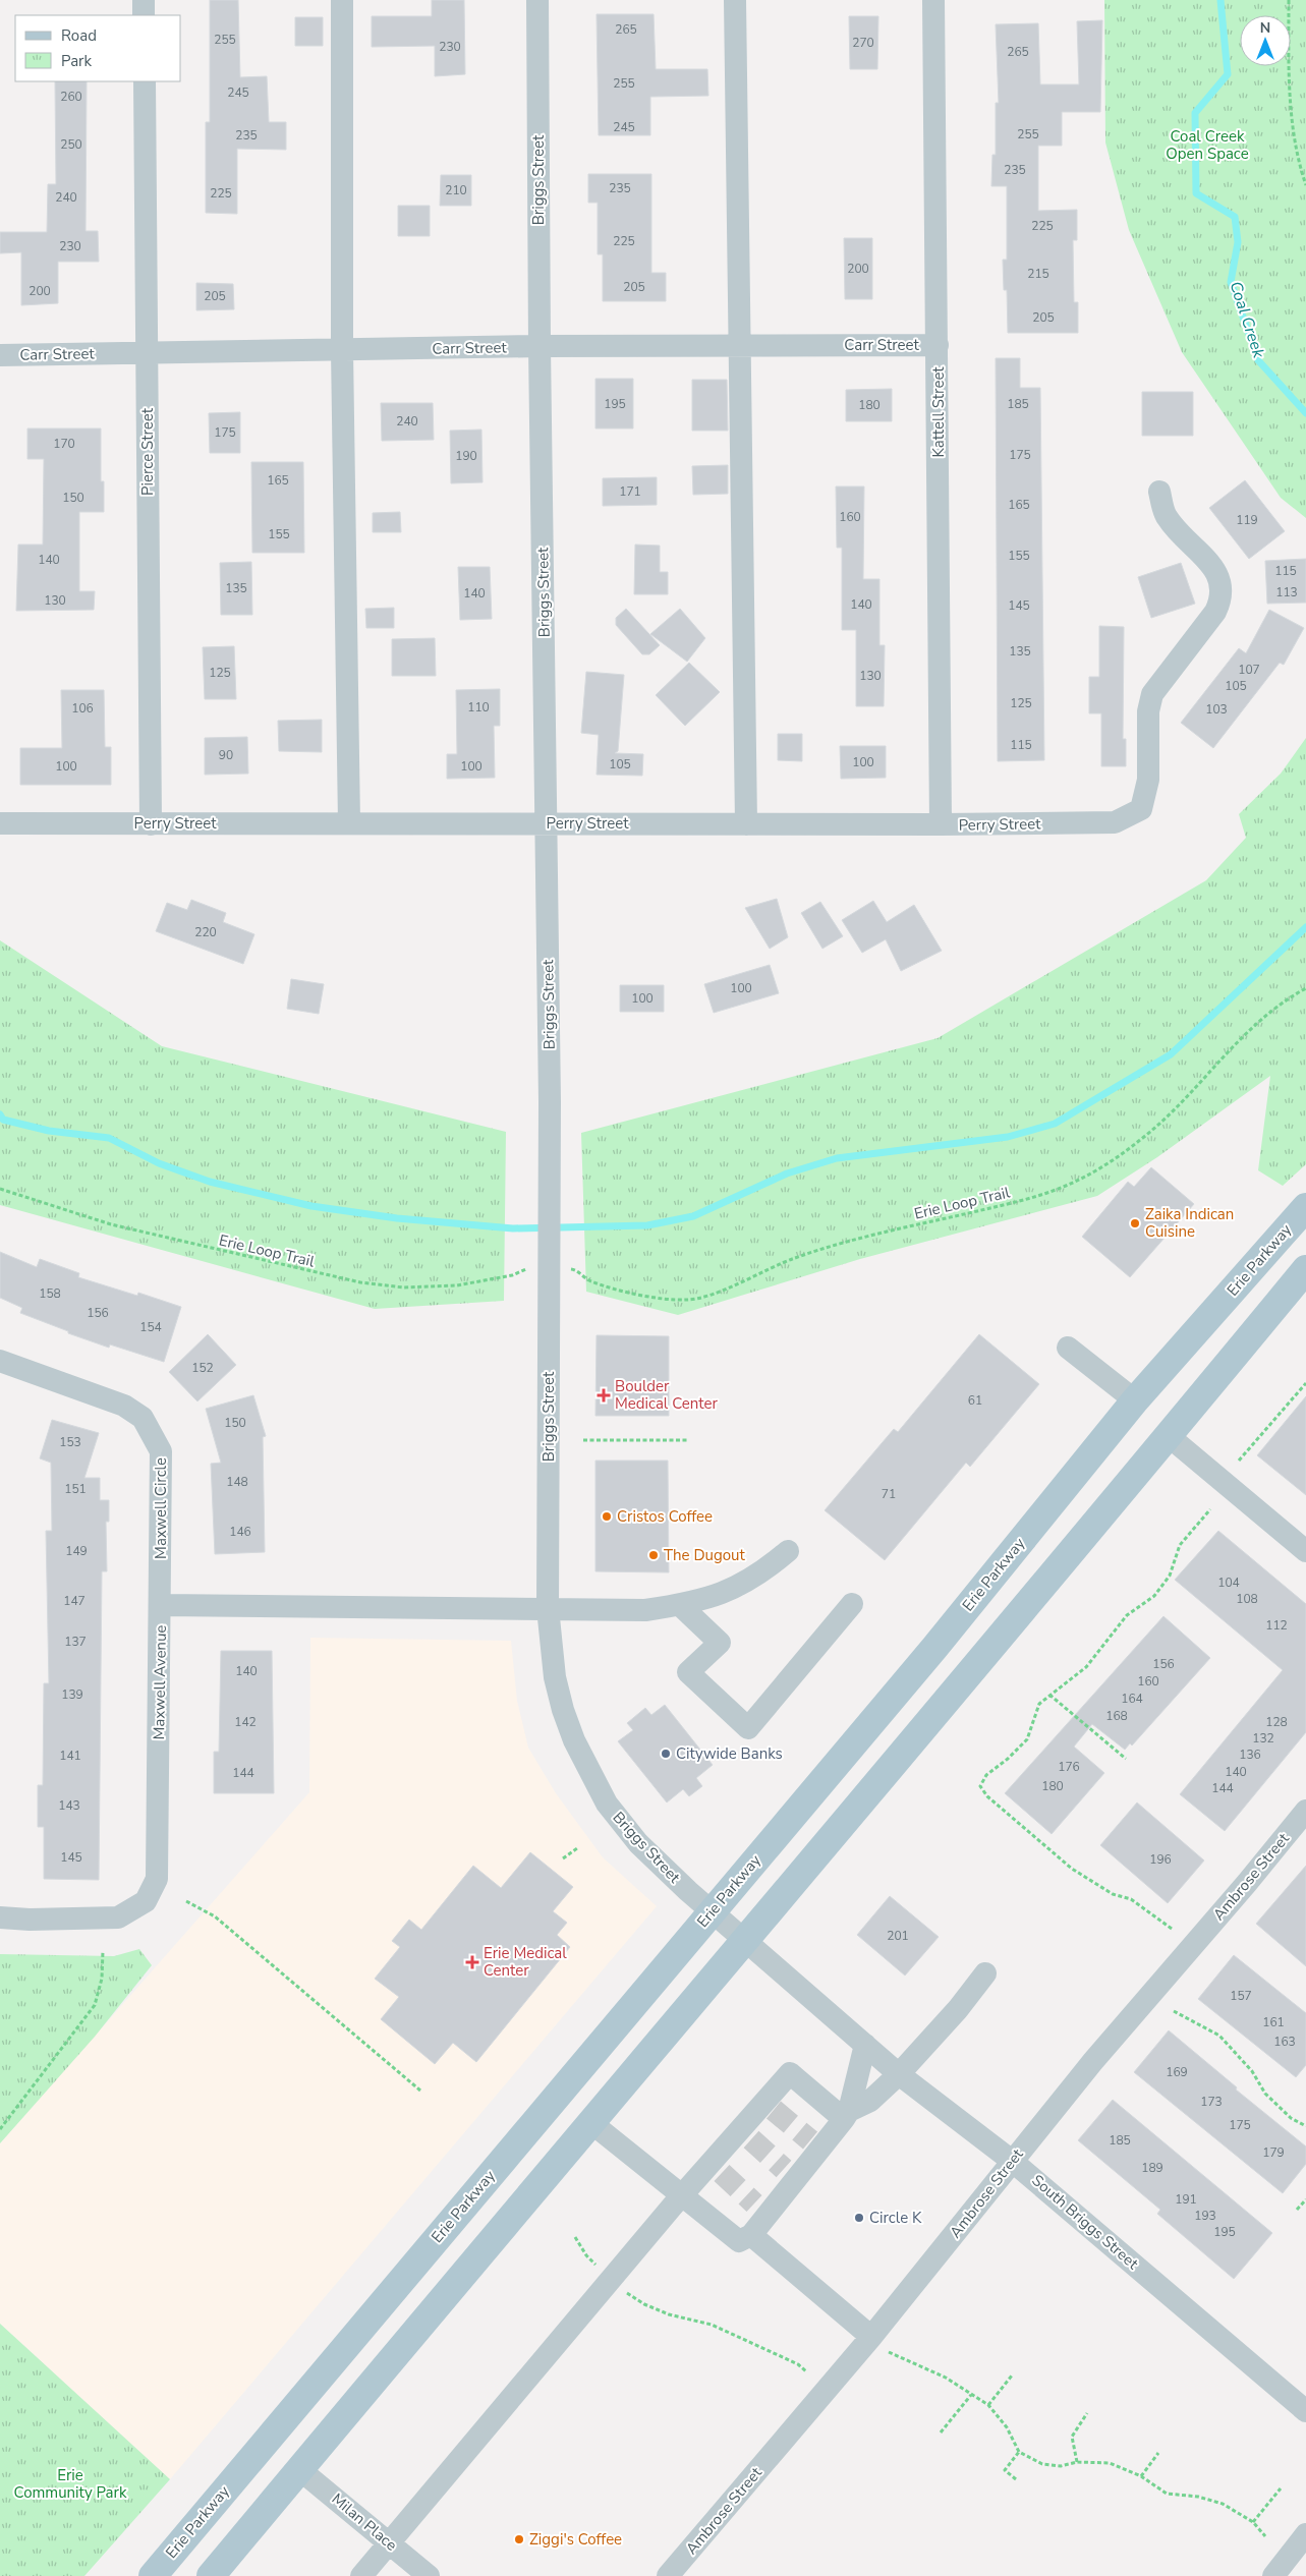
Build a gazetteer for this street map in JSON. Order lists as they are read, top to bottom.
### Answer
{
  "streets": {
    "main road": ["Erie Parkway"],
    "street": [
      "Briggs Street",
      "Carr Street",
      "Kattell Street",
      "Pierce Street",
      "Perry Street",
      "Maxwell Circle",
      "Maxwell Avenue",
      "Ambrose Street",
      "South Briggs Street",
      "Milan Place"
    ],
    "path": ["Erie Loop Trail"]
  },
  "crossings": [
    ["Briggs Street", "Carr Street"],
    ["Briggs Street", "Perry Street"],
    ["Briggs Street", "Erie Loop Trail"],
    ["Briggs Street", "Erie Parkway"],
    ["Briggs Street", "Maxwell Avenue"],
    ["Briggs Street", "South Briggs Street"],
    ["Carr Street", "Kattell Street"],
    ["Carr Street", "Pierce Street"],
    ["Kattell Street", "Perry Street"],
    ["Pierce Street", "Perry Street"],
    ["Maxwell Circle", "Maxwell Avenue"],
    ["Ambrose Street", "South Briggs Street"]
  ],
  "water": ["Coal Creek"],
  "parks": ["Coal Creek Open Space", "Erie Community Park"],
  "places": {
    "other": [
      "Zaika Indican Cuisine",
      "Cristos Coffee",
      "The Dugout",
      "Citywide Banks",
      "Circle K",
      "Ziggi's Coffee"
    ],
    "health": ["Boulder Medical Center", "Erie Medical Center"]
  },
  "house_numbers": [
    "265",
    "255",
    "270",
    "230",
    "265",
    "255",
    "245",
    "260",
    "245",
    "255",
    "235",
    "250",
    "235",
    "235",
    "210",
    "225",
    "240",
    "225",
    "225",
    "230",
    "200",
    "215",
    "205",
    "200",
    "205",
    "205",
    "195",
    "185",
    "180",
    "240",
    "175",
    "170",
    "175",
    "190",
    "165",
    "171",
    "150",
    "165",
    "160",
    "119",
    "155",
    "155",
    "140",
    "115",
    "135",
    "113",
    "140",
    "130",
    "140",
    "145",
    "135",
    "107",
    "125",
    "130",
    "105",
    "125",
    "110",
    "106",
    "103",
    "115",
    "90",
    "100",
    "105",
    "100",
    "100",
    "220",
    "100",
    "100",
    "158",
    "156",
    "154",
    "152",
    "61",
    "150",
    "153",
    "148",
    "151",
    "71",
    "146",
    "149",
    "104",
    "108",
    "147",
    "112",
    "137",
    "156",
    "140",
    "160",
    "139",
    "164",
    "168",
    "142",
    "128",
    "132",
    "136",
    "141",
    "176",
    "140",
    "144",
    "180",
    "144",
    "143",
    "145",
    "196",
    "201",
    "157",
    "161",
    "163",
    "169",
    "173",
    "175",
    "185",
    "179",
    "189",
    "191",
    "193",
    "195"
  ],
  "legend": ["Road", "Park"],
  "north": "top"
}
